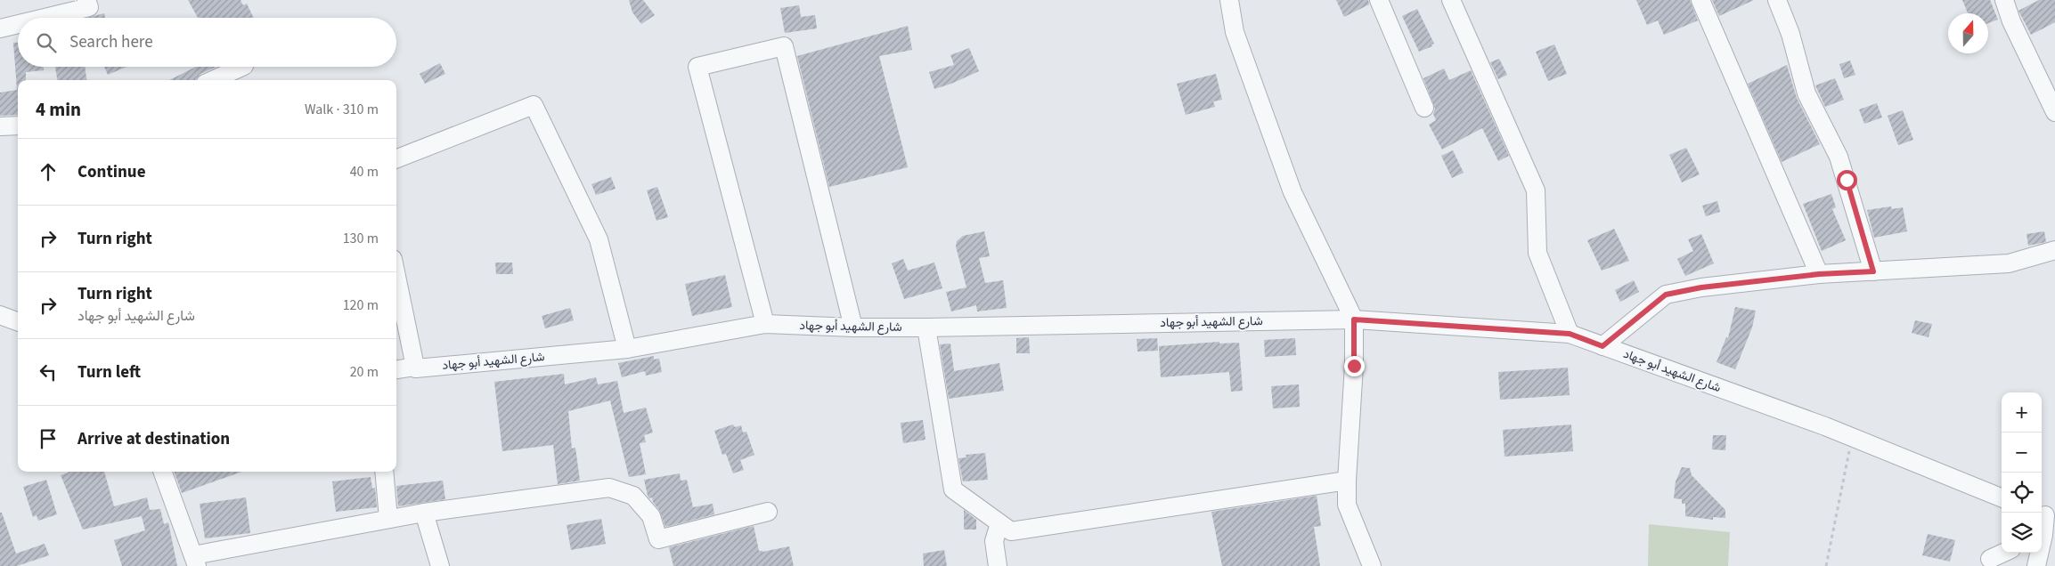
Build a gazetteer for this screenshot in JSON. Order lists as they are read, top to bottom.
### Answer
{
  "streets": {
    "street": ["شارع الشهيد أبو جهاد"]
  },
  "north": "top",
  "page": {
    "search": "Search here",
    "heading": ["4 min", "Walk · 310 m"],
    "list": [
      ["Continue", "40 m"],
      ["Turn right", "130 m"],
      ["Turn right", "شارع الشهيد أبو جهاد", "120 m"],
      ["Turn left", "20 m"],
      "Arrive at destination"
    ],
    "map_buttons": ["+", "−"]
  }
}
